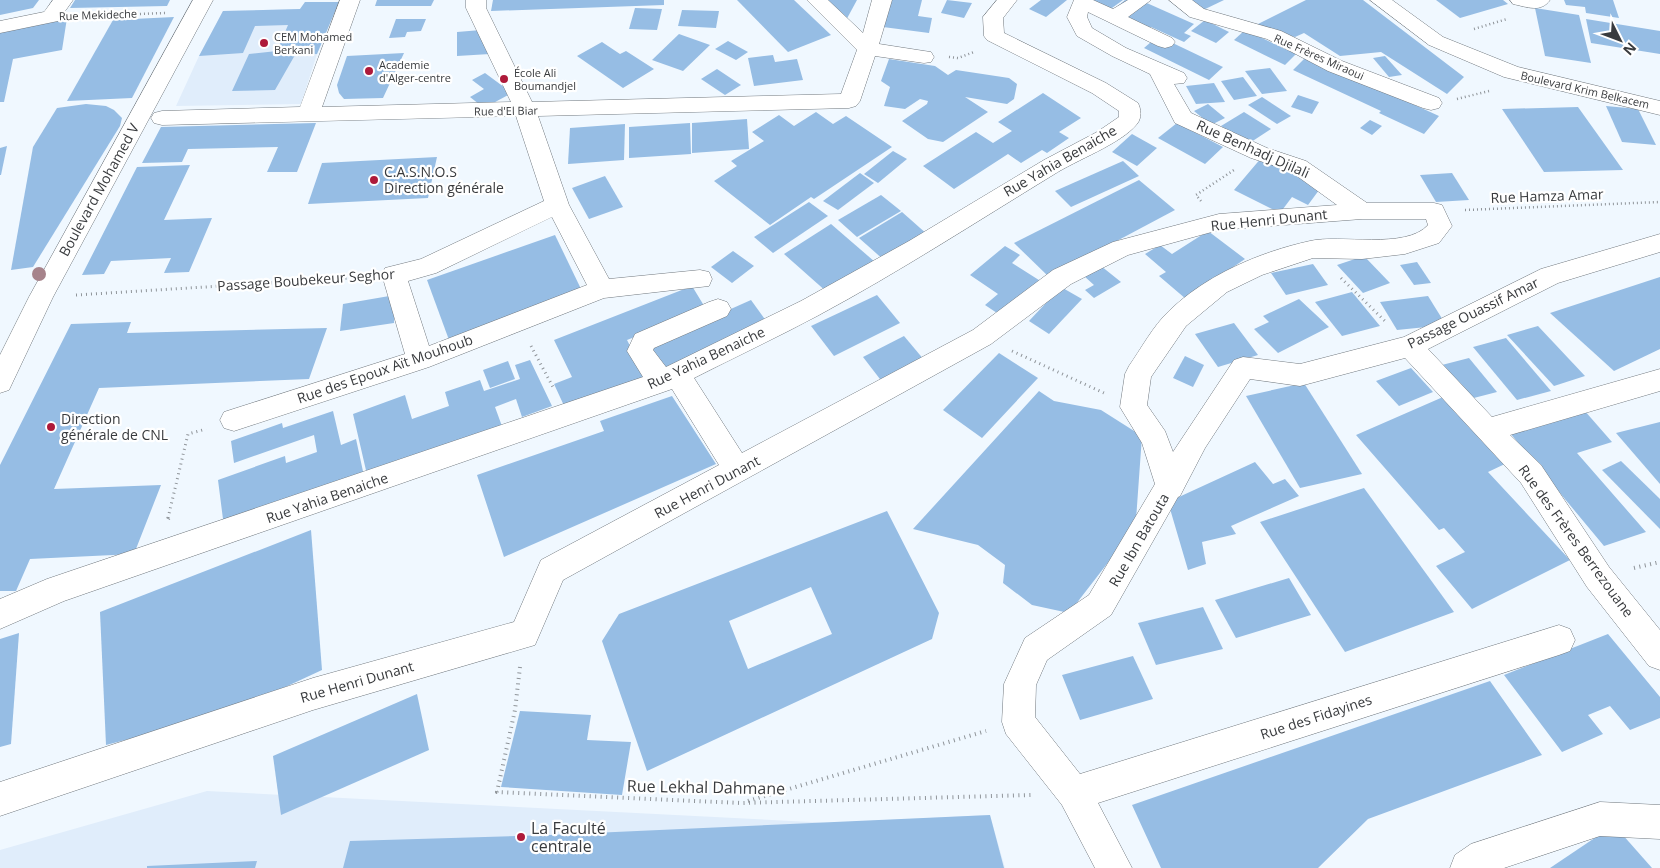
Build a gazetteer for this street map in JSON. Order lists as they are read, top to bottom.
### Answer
{
  "streets": {
    "street": [
      "Rue Mekideche",
      "Rue Frères Miraoui",
      "Boulevard Krim Belkacem",
      "Rue d'El Biar",
      "Rue Benhadj Djilali",
      "Rue Yahia Benaiche",
      "Boulevard Mohamed V",
      "Rue Henri Dunant",
      "Passage Boubekeur Seghor",
      "Passage Ouassif Amar",
      "Rue des Epoux Aït Mouhoub",
      "Rue Ibn Batouta",
      "Rue des Frères Berrezouane",
      "Rue des Fidayines"
    ],
    "path": ["Rue Hamza Amar", "Rue Lekhal Dahmane"]
  },
  "crossings": [
    ["Rue Mekideche", "Boulevard Mohamed V"],
    ["Rue Benhadj Djilali", "Rue Henri Dunant"],
    ["Boulevard Mohamed V", "Passage Boubekeur Seghor"],
    ["Rue Hamza Amar", "Rue Henri Dunant"],
    ["Rue Henri Dunant", "Rue Lekhal Dahmane"],
    ["Passage Ouassif Amar", "Rue Ibn Batouta"],
    ["Passage Ouassif Amar", "Rue des Frères Berrezouane"],
    ["Rue des Fidayines", "Rue Lekhal Dahmane"]
  ],
  "places": [
    "CEM Mohamed Berkani",
    "Academie d'Alger-centre",
    "École Ali Boumandjel",
    "C.A.S.N.O.S Direction générale",
    "Direction générale de CNL",
    "La Faculté centrale"
  ],
  "north": "bottom right"
}
